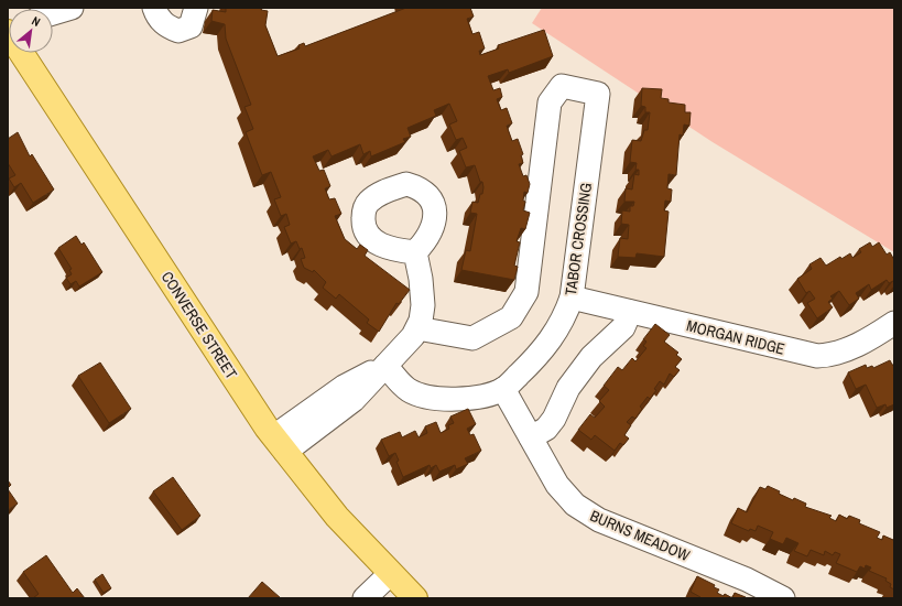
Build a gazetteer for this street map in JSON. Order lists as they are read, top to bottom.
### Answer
{
  "streets": {
    "main road": ["CONVERSE STREET"],
    "street": ["TABOR CROSSING", "MORGAN RIDGE", "BURNS MEADOW"]
  },
  "crossings": [
    ["TABOR CROSSING", "MORGAN RIDGE"],
    ["TABOR CROSSING", "BURNS MEADOW"]
  ],
  "north": "top right"
}
